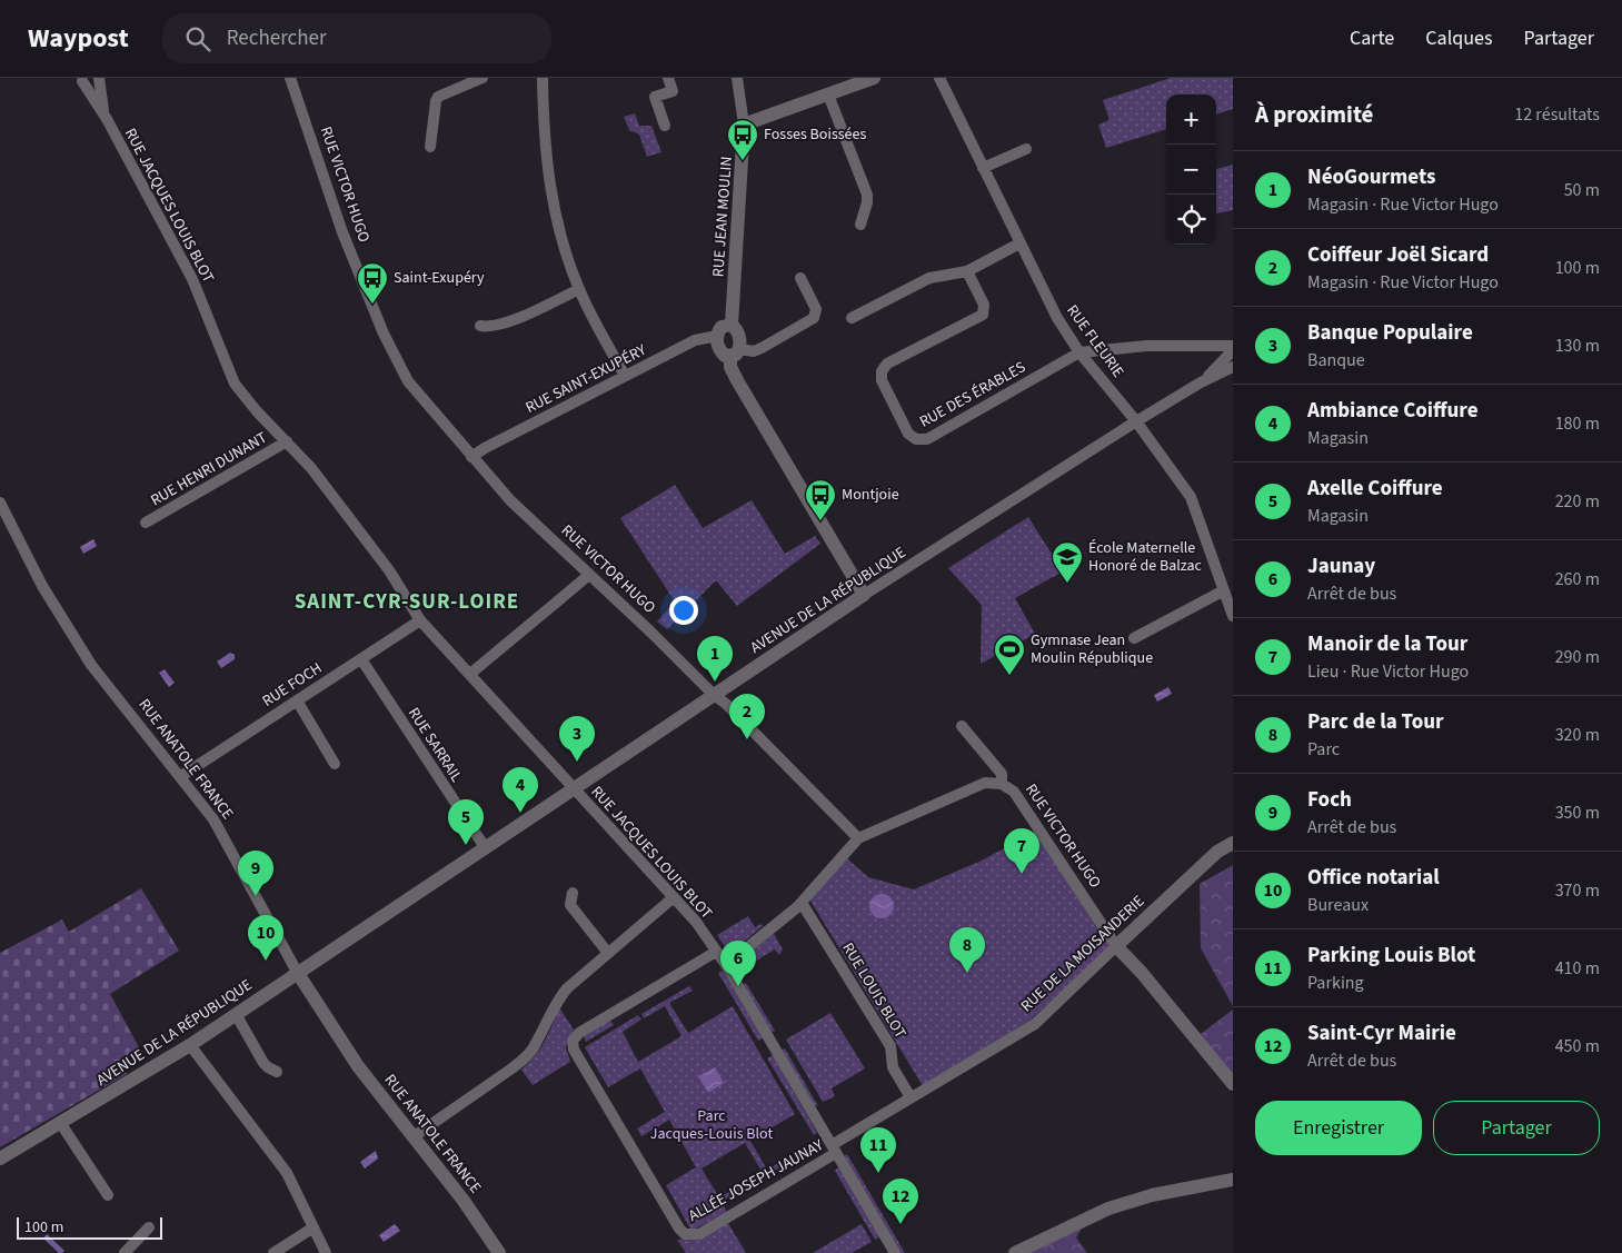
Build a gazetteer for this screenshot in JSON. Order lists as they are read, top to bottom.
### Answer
{
  "streets": {
    "street": [
      "RUE VICTOR HUGO",
      "RUE JACQUES LOUIS BLOT",
      "RUE JEAN MOULIN",
      "RUE FLEURIE",
      "RUE SAINT-EXUPÉRY",
      "RUE DES ÉRABLES",
      "RUE HENRI DUNANT",
      "AVENUE DE LA RÉPUBLIQUE",
      "RUE FOCH",
      "RUE SARRAIL",
      "RUE ANATOLE FRANCE",
      "RUE DE LA MOISANDERIE",
      "RUE LOUIS BLOT",
      "ALLÉE JOSEPH JAUNAY"
    ]
  },
  "crossings": [
    ["RUE VICTOR HUGO", "RUE SAINT-EXUPÉRY"],
    ["RUE VICTOR HUGO", "AVENUE DE LA RÉPUBLIQUE"],
    ["RUE VICTOR HUGO", "RUE DE LA MOISANDERIE"],
    ["RUE JACQUES LOUIS BLOT", "RUE HENRI DUNANT"],
    ["RUE JACQUES LOUIS BLOT", "AVENUE DE LA RÉPUBLIQUE"],
    ["RUE JACQUES LOUIS BLOT", "RUE FOCH"],
    ["RUE JACQUES LOUIS BLOT", "RUE DE LA MOISANDERIE"],
    ["RUE JACQUES LOUIS BLOT", "ALLÉE JOSEPH JAUNAY"],
    ["RUE FLEURIE", "RUE DES ÉRABLES"],
    ["RUE FLEURIE", "AVENUE DE LA RÉPUBLIQUE"],
    ["AVENUE DE LA RÉPUBLIQUE", "RUE SARRAIL"],
    ["AVENUE DE LA RÉPUBLIQUE", "RUE ANATOLE FRANCE"],
    ["RUE FOCH", "RUE SARRAIL"],
    ["RUE FOCH", "RUE ANATOLE FRANCE"],
    ["RUE DE LA MOISANDERIE", "RUE LOUIS BLOT"],
    ["RUE DE LA MOISANDERIE", "ALLÉE JOSEPH JAUNAY"]
  ],
  "districts": ["SAINT-CYR-SUR-LOIRE"],
  "parks": ["Parc Jacques-Louis Blot"],
  "places": {
    "bus stop": ["Fosses Boissées", "Saint-Exupéry", "Montjoie"],
    "school or university": ["École Maternelle Honoré de Balzac"],
    "sports": ["Gymnase Jean Moulin République"]
  },
  "scale_bar": "100 m",
  "page": {
    "header": "Waypost",
    "search": "Rechercher",
    "nav": ["Carte", "Calques", "Partager"],
    "heading": ["À proximité", "12 résultats"],
    "map_buttons": ["+", "−"],
    "list": [
      {
        "mark": "1",
        "name": "NéoGourmets",
        "note": "Magasin · Rue Victor Hugo",
        "value": "50 m"
      },
      {
        "mark": "2",
        "name": "Coiffeur Joël Sicard",
        "note": "Magasin · Rue Victor Hugo",
        "value": "100 m"
      },
      {
        "mark": "3",
        "name": "Banque Populaire",
        "note": "Banque",
        "value": "130 m"
      },
      {
        "mark": "4",
        "name": "Ambiance Coiffure",
        "note": "Magasin",
        "value": "180 m"
      },
      {
        "mark": "5",
        "name": "Axelle Coiffure",
        "note": "Magasin",
        "value": "220 m"
      },
      {
        "mark": "6",
        "name": "Jaunay",
        "note": "Arrêt de bus",
        "value": "260 m"
      },
      {
        "mark": "7",
        "name": "Manoir de la Tour",
        "note": "Lieu · Rue Victor Hugo",
        "value": "290 m"
      },
      {
        "mark": "8",
        "name": "Parc de la Tour",
        "note": "Parc",
        "value": "320 m"
      },
      {
        "mark": "9",
        "name": "Foch",
        "note": "Arrêt de bus",
        "value": "350 m"
      },
      {
        "mark": "10",
        "name": "Office notarial",
        "note": "Bureaux",
        "value": "370 m"
      },
      {
        "mark": "11",
        "name": "Parking Louis Blot",
        "note": "Parking",
        "value": "410 m"
      },
      {
        "mark": "12",
        "name": "Saint-Cyr Mairie",
        "note": "Arrêt de bus",
        "value": "450 m"
      }
    ],
    "pins": [
      "1",
      "2",
      "3",
      "4",
      "5",
      "7",
      "9",
      "10",
      "8",
      "6",
      "11",
      "12"
    ],
    "buttons": ["Enregistrer", "Partager"],
    "scale": "100 m"
  }
}
